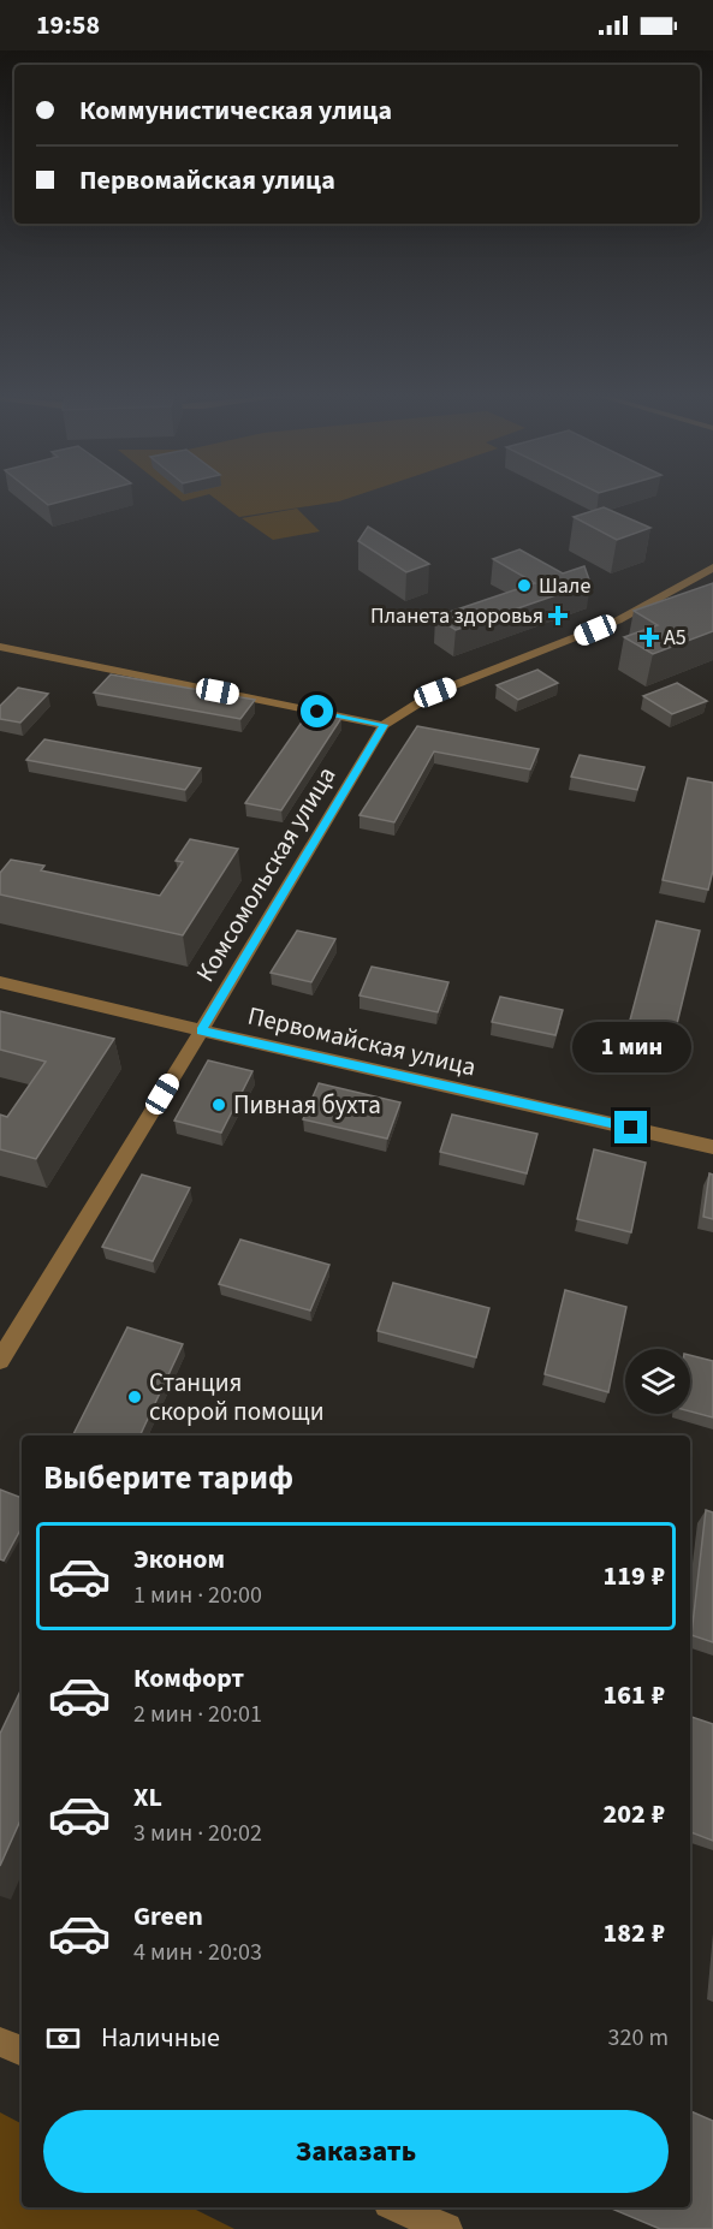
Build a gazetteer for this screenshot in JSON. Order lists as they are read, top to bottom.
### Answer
{
  "streets": {
    "street": ["Комсомольская улица", "Первомайская улица"]
  },
  "crossings": [
    ["Комсомольская улица", "Первомайская улица"]
  ],
  "places": {
    "other": ["Шале", "Пивная бухта", "Станция скорой помощи"],
    "health": ["Планета здоровья", "А5"]
  },
  "page": {
    "status": "19:58",
    "banner": ["Коммунистическая улица", "Первомайская улица"],
    "bubble": "1 мин",
    "heading": "Выберите тариф",
    "list": [
      {
        "name": "Эконом",
        "note": "1 мин · 20:00",
        "value": "119 ₽"
      },
      {
        "name": "Комфорт",
        "note": "2 мин · 20:01",
        "value": "161 ₽"
      },
      {
        "name": "XL",
        "note": "3 мин · 20:02",
        "value": "202 ₽"
      },
      {
        "name": "Green",
        "note": "4 мин · 20:03",
        "value": "182 ₽"
      }
    ],
    "pay": ["Наличные", "320 m"],
    "buttons": "Заказать"
  }
}
